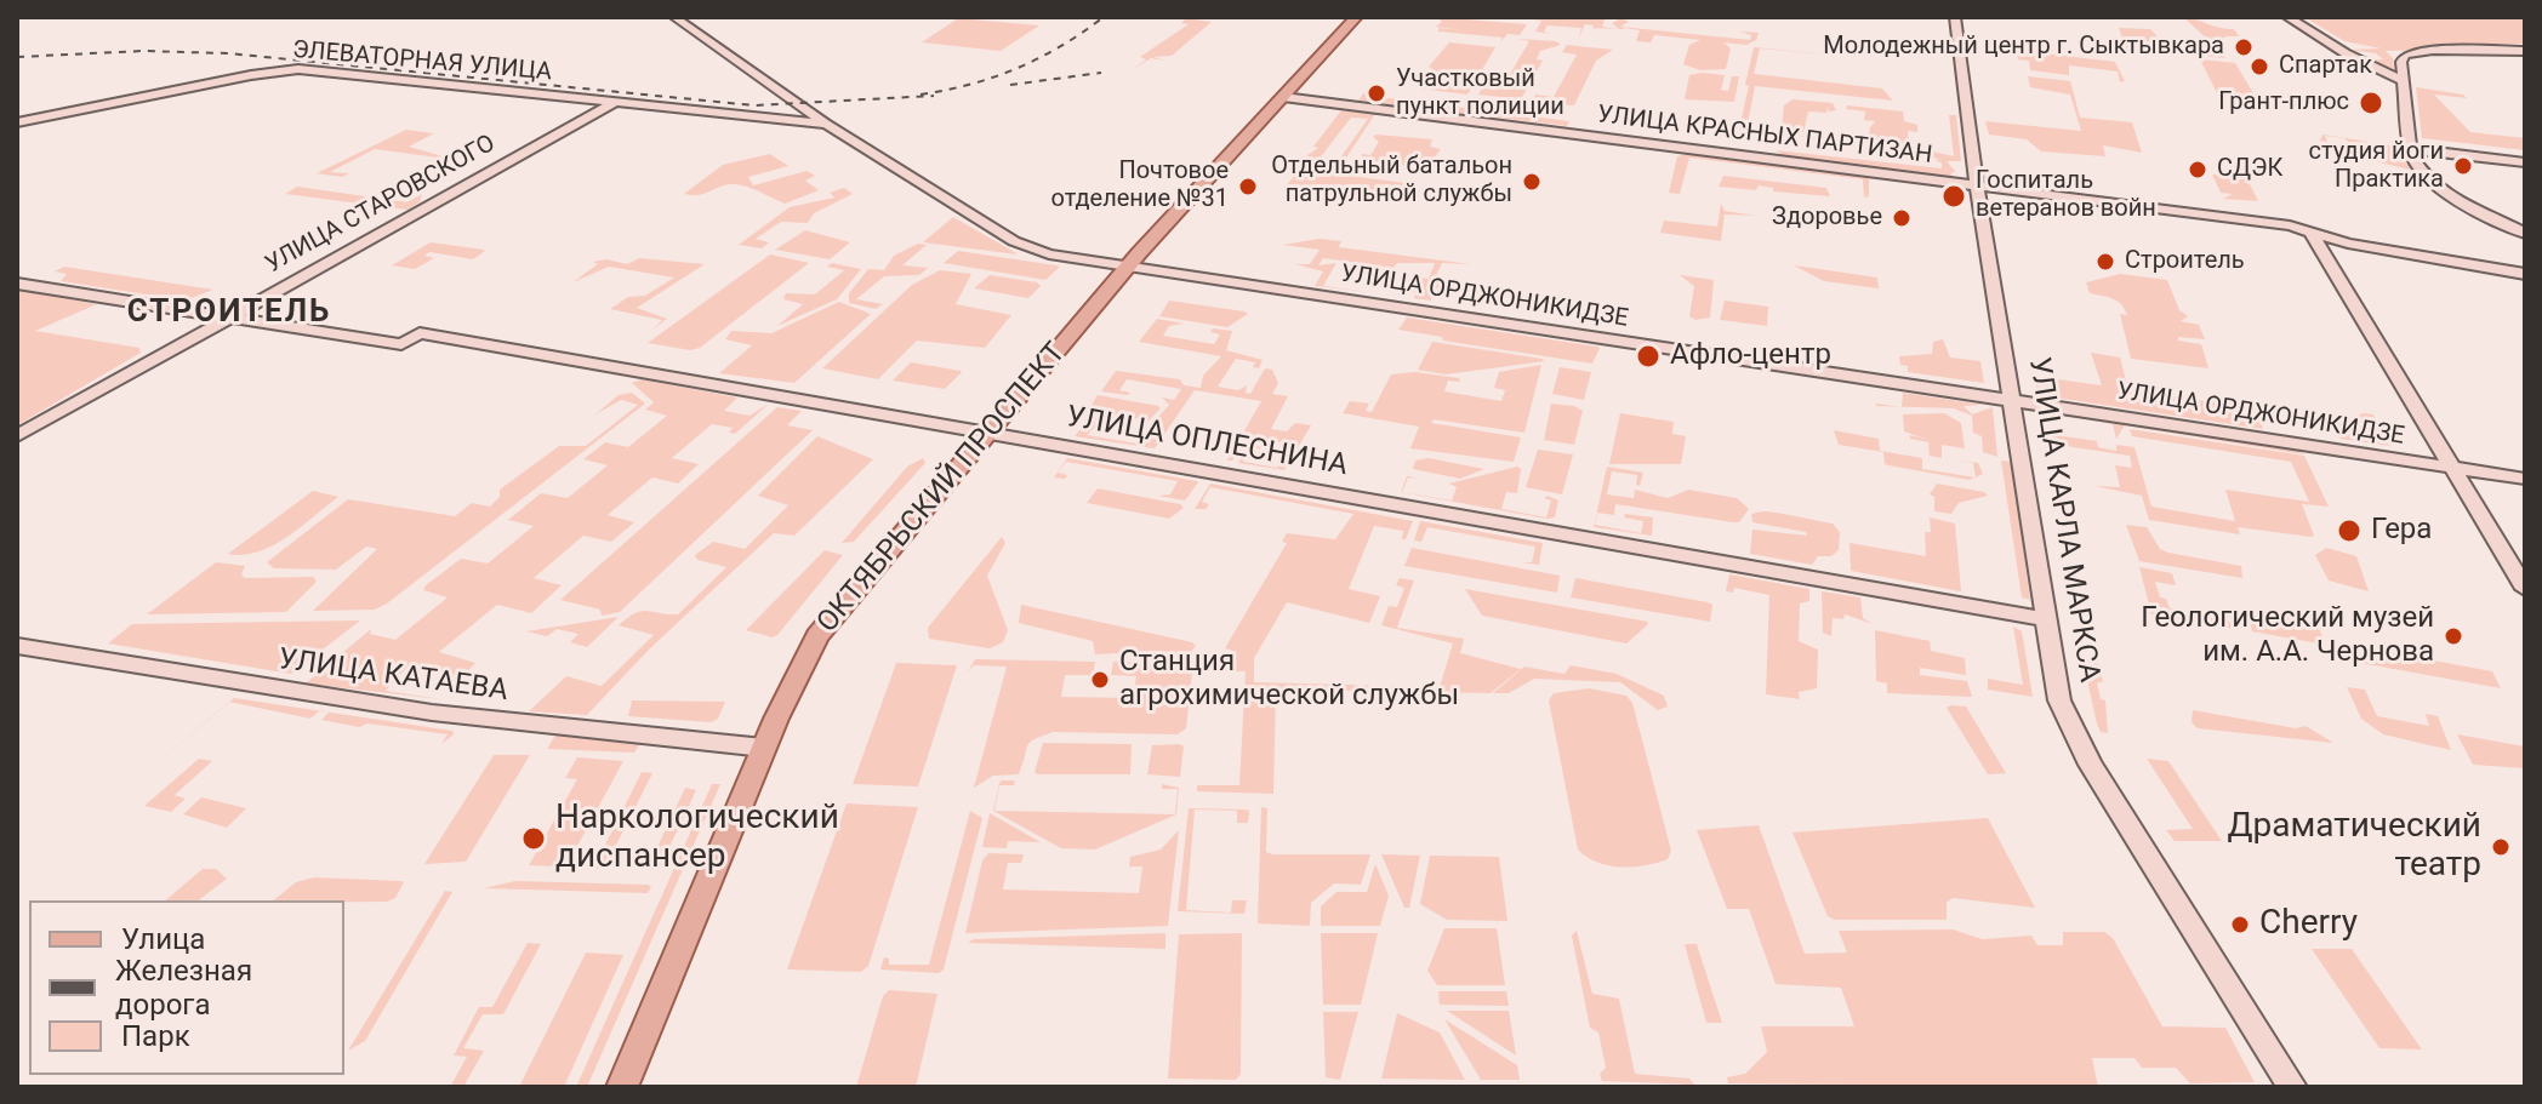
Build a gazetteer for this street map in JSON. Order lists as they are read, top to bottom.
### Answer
{
  "streets": {
    "main road": ["ОКТЯБРЬСКИЙ ПРОСПЕКТ"],
    "street": [
      "ЭЛЕВАТОРНАЯ УЛИЦА",
      "УЛИЦА КРАСНЫХ ПАРТИЗАН",
      "УЛИЦА СТАРОВСКОГО",
      "УЛИЦА ОРДЖОНИКИДЗЕ",
      "УЛИЦА ОПЛЕСНИНА",
      "УЛИЦА КАРЛА МАРКСА",
      "УЛИЦА КАТАЕВА"
    ]
  },
  "crossings": [
    ["ЭЛЕВАТОРНАЯ УЛИЦА", "УЛИЦА СТАРОВСКОГО"],
    ["ЭЛЕВАТОРНАЯ УЛИЦА", "УЛИЦА ОРДЖОНИКИДЗЕ"],
    ["УЛИЦА КРАСНЫХ ПАРТИЗАН", "ОКТЯБРЬСКИЙ ПРОСПЕКТ"],
    ["УЛИЦА КРАСНЫХ ПАРТИЗАН", "УЛИЦА КАРЛА МАРКСА"],
    ["УЛИЦА СТАРОВСКОГО", "УЛИЦА ОПЛЕСНИНА"],
    ["УЛИЦА ОРДЖОНИКИДЗЕ", "ОКТЯБРЬСКИЙ ПРОСПЕКТ"],
    ["УЛИЦА ОРДЖОНИКИДЗЕ", "УЛИЦА КАРЛА МАРКСА"],
    ["УЛИЦА ОПЛЕСНИНА", "ОКТЯБРЬСКИЙ ПРОСПЕКТ"],
    ["УЛИЦА ОПЛЕСНИНА", "УЛИЦА КАРЛА МАРКСА"],
    ["ОКТЯБРЬСКИЙ ПРОСПЕКТ", "УЛИЦА КАТАЕВА"]
  ],
  "districts": ["СТРОИТЕЛЬ"],
  "places": [
    "Молодежный центр г. Сыктывкара",
    "Спартак",
    "Участковый пункт полиции",
    "Грант-плюс",
    "студия йоги Практика",
    "СДЭК",
    "Отдельный батальон патрульной службы",
    "Почтовое отделение №31",
    "Госпиталь ветеранов войн",
    "Здоровье",
    "Строитель",
    "Афло-центр",
    "Гера",
    "Геологический музей им. А.А. Чернова",
    "Станция агрохимической службы",
    "Наркологический диспансер",
    "Драматический театр",
    "Cherry"
  ],
  "legend": ["Улица", "Железная дорога", "Парк"]
}
